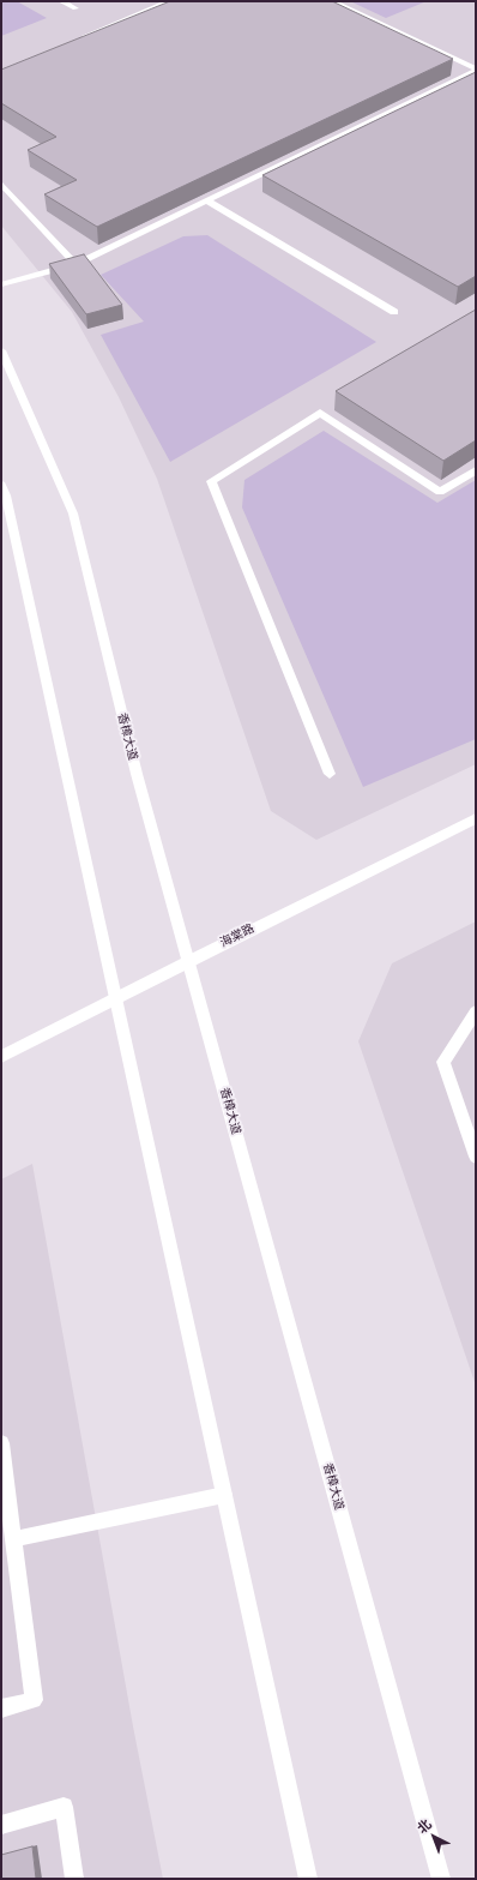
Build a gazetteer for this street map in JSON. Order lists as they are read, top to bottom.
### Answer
{
  "streets": {
    "main road": ["香樟大道", "海棠路"]
  },
  "crossings": [
    ["香樟大道", "海棠路"]
  ],
  "north": "top left"
}
